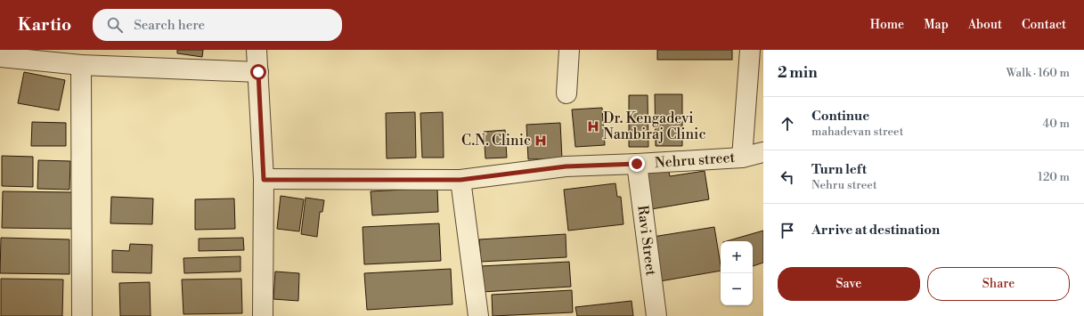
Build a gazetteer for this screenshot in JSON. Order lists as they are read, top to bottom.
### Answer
{
  "streets": {
    "street": ["Nehru street", "Ravi Street"]
  },
  "crossings": [
    ["Nehru street", "Ravi Street"]
  ],
  "places": {
    "hospital": ["Dr. Kengadevi Nambiraj Clinic", "C.N. Clinic"]
  },
  "page": {
    "header": "Kartio",
    "search": "Search here",
    "nav": [
      "Home",
      "Map",
      "About",
      "Contact"
    ],
    "heading": ["2 min", "Walk · 160 m"],
    "list": [
      ["Continue", "mahadevan street", "40 m"],
      ["Turn left", "Nehru street", "120 m"],
      "Arrive at destination"
    ],
    "map_buttons": ["+", "−"],
    "buttons": ["Save", "Share"]
  }
}
